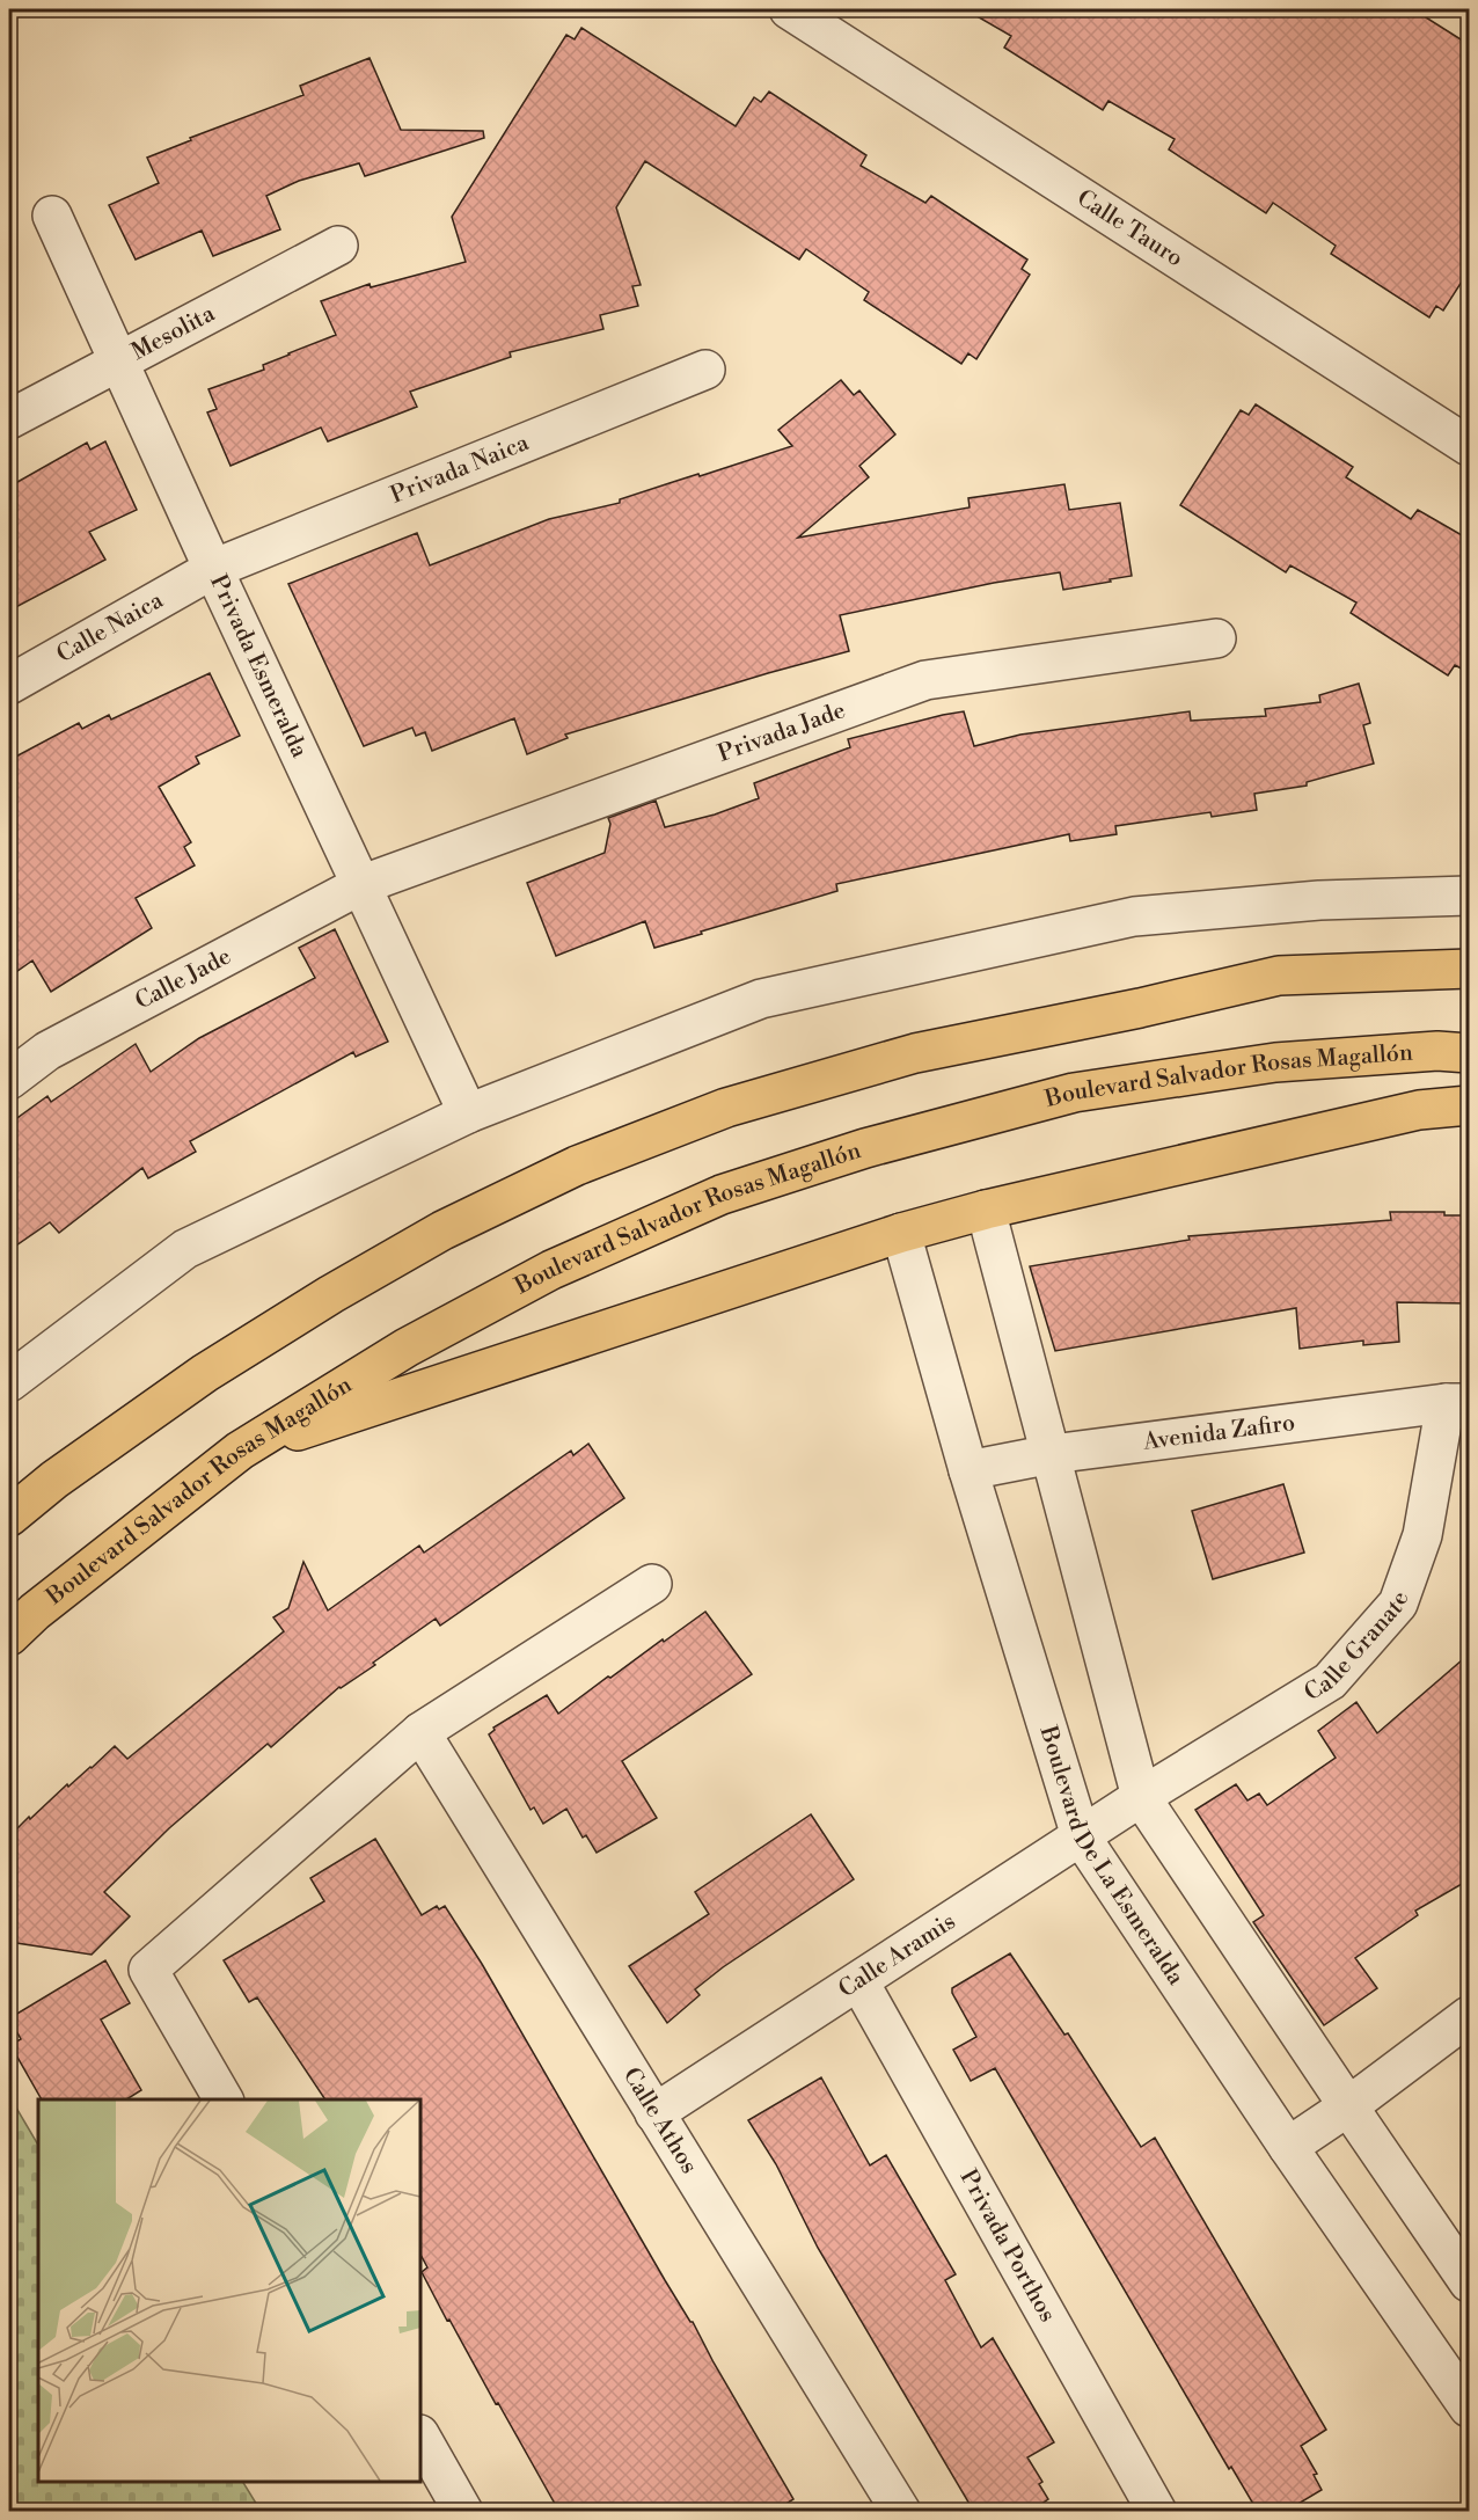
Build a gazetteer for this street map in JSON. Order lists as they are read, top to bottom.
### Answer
{
  "streets": {
    "highway": ["Boulevard Salvador Rosas Magallón"],
    "street": [
      "Calle Tauro",
      "Mesolita",
      "Privada Naica",
      "Calle Naica",
      "Privada Esmeralda",
      "Privada Jade",
      "Calle Jade",
      "Avenida Zafiro",
      "Calle Granate",
      "Boulevard De La Esmeralda",
      "Calle Aramis",
      "Calle Athos",
      "Privada Porthos"
    ]
  },
  "crossings": [
    ["Mesolita", "Privada Esmeralda"],
    ["Privada Naica", "Calle Naica"],
    ["Privada Naica", "Privada Esmeralda"],
    ["Calle Naica", "Privada Esmeralda"],
    ["Privada Esmeralda", "Privada Jade"],
    ["Privada Esmeralda", "Calle Jade"],
    ["Privada Jade", "Calle Jade"],
    ["Avenida Zafiro", "Calle Granate"],
    ["Avenida Zafiro", "Boulevard De La Esmeralda"],
    ["Calle Granate", "Calle Aramis"],
    ["Boulevard De La Esmeralda", "Calle Aramis"],
    ["Calle Aramis", "Calle Athos"],
    ["Calle Aramis", "Privada Porthos"]
  ]
}
